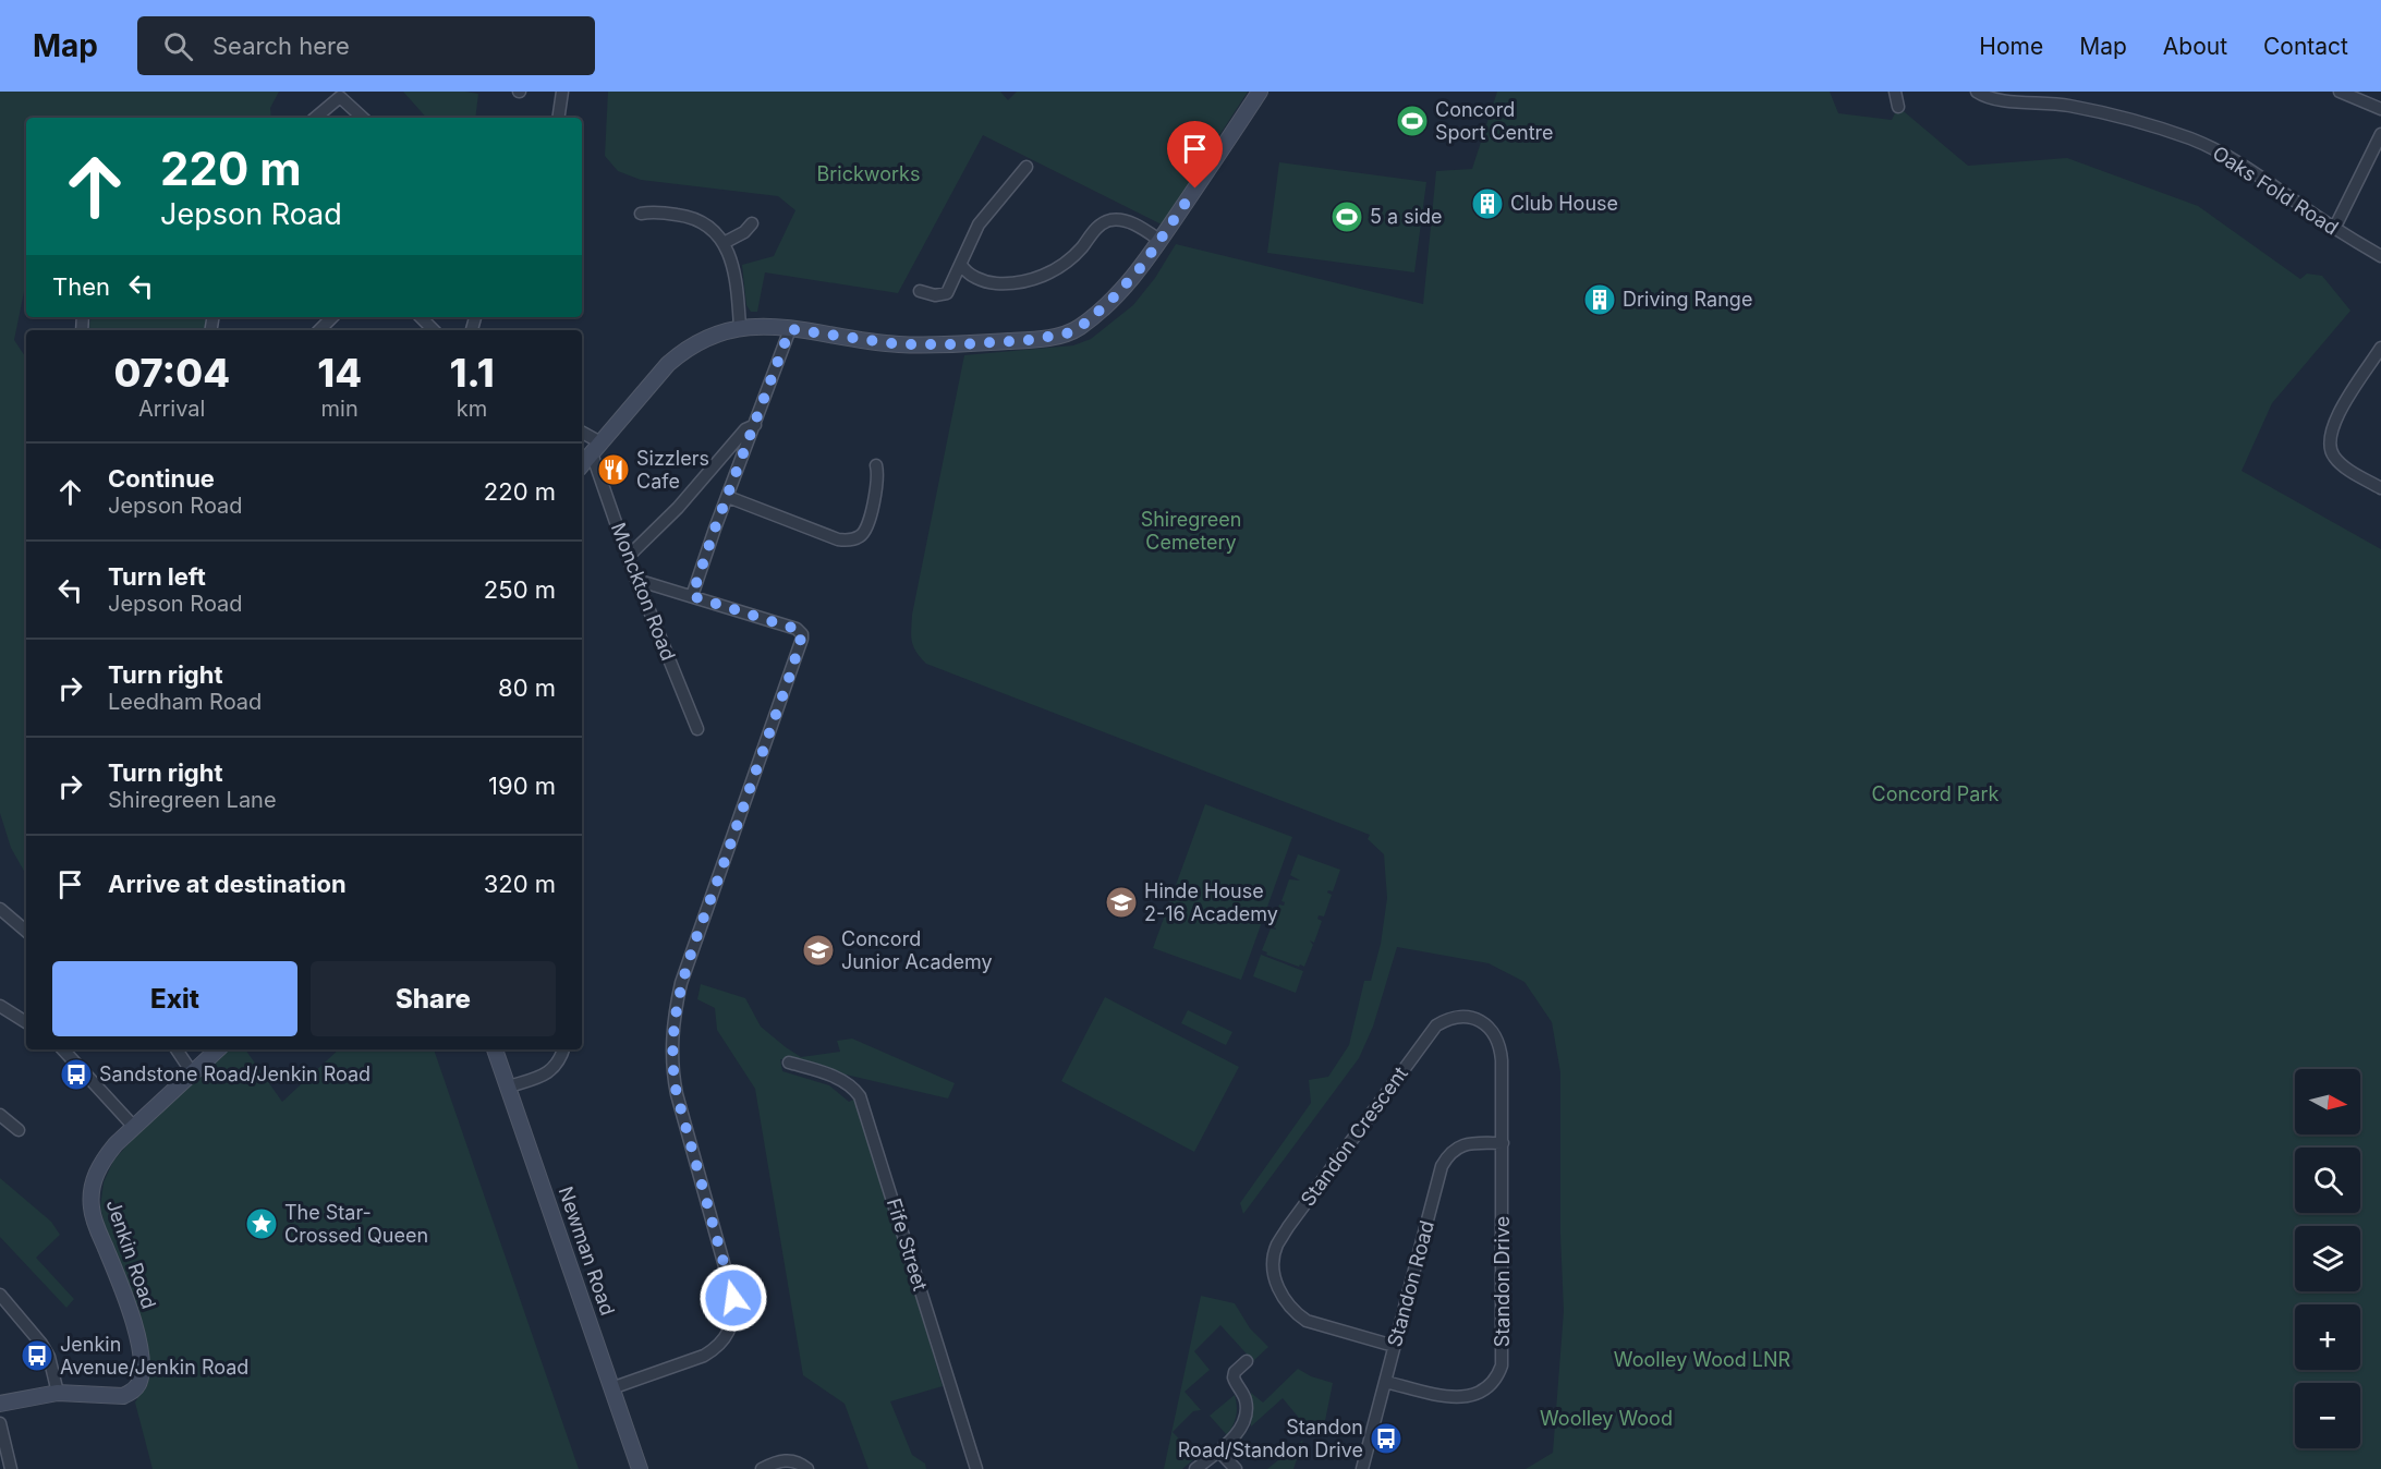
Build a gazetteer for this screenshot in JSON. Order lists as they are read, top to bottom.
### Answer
{
  "streets": {
    "street": [
      "Oaks Fold Road",
      "Monckton Road",
      "Standon Crescent",
      "Fife Street",
      "Newman Road",
      "Jenkin Road",
      "Standon Drive",
      "Standon Road"
    ]
  },
  "crossings": [
    ["Standon Crescent", "Standon Drive"],
    ["Standon Crescent", "Standon Road"],
    ["Standon Drive", "Standon Road"]
  ],
  "parks": [
    "Brickworks",
    "Shiregreen Cemetery",
    "Concord Park",
    "Woolley Wood LNR",
    "Woolley Wood"
  ],
  "places": {
    "sports": ["Concord Sport Centre", "5 a side"],
    "building": ["Club House", "Driving Range"],
    "restaurant": ["Sizzlers Cafe"],
    "school or university": ["Hinde House 2-16 Academy", "Concord Junior Academy"],
    "bus stop": ["Sandstone Road/Jenkin Road", "Jenkin Avenue/Jenkin Road", "Standon Road/Standon Drive"],
    "place": ["The Star- Crossed Queen"]
  },
  "north": "right",
  "page": {
    "header": "Map",
    "search": "Search here",
    "nav": [
      "Home",
      "Map",
      "About",
      "Contact"
    ],
    "turn": ["220 m", "Jepson Road"],
    "then": "Then",
    "eta": [
      "07:04",
      "Arrival",
      "14",
      "min",
      "1.1",
      "km"
    ],
    "list": [
      {
        "name": "Continue",
        "note": "Jepson Road",
        "value": "220 m"
      },
      {
        "name": "Turn left",
        "note": "Jepson Road",
        "value": "250 m"
      },
      {
        "name": "Turn right",
        "note": "Leedham Road",
        "value": "80 m"
      },
      {
        "name": "Turn right",
        "note": "Shiregreen Lane",
        "value": "190 m"
      },
      {
        "name": "Arrive at destination",
        "value": "320 m"
      }
    ],
    "buttons": ["Exit", "Share"],
    "map_buttons": ["+", "−"]
  }
}
